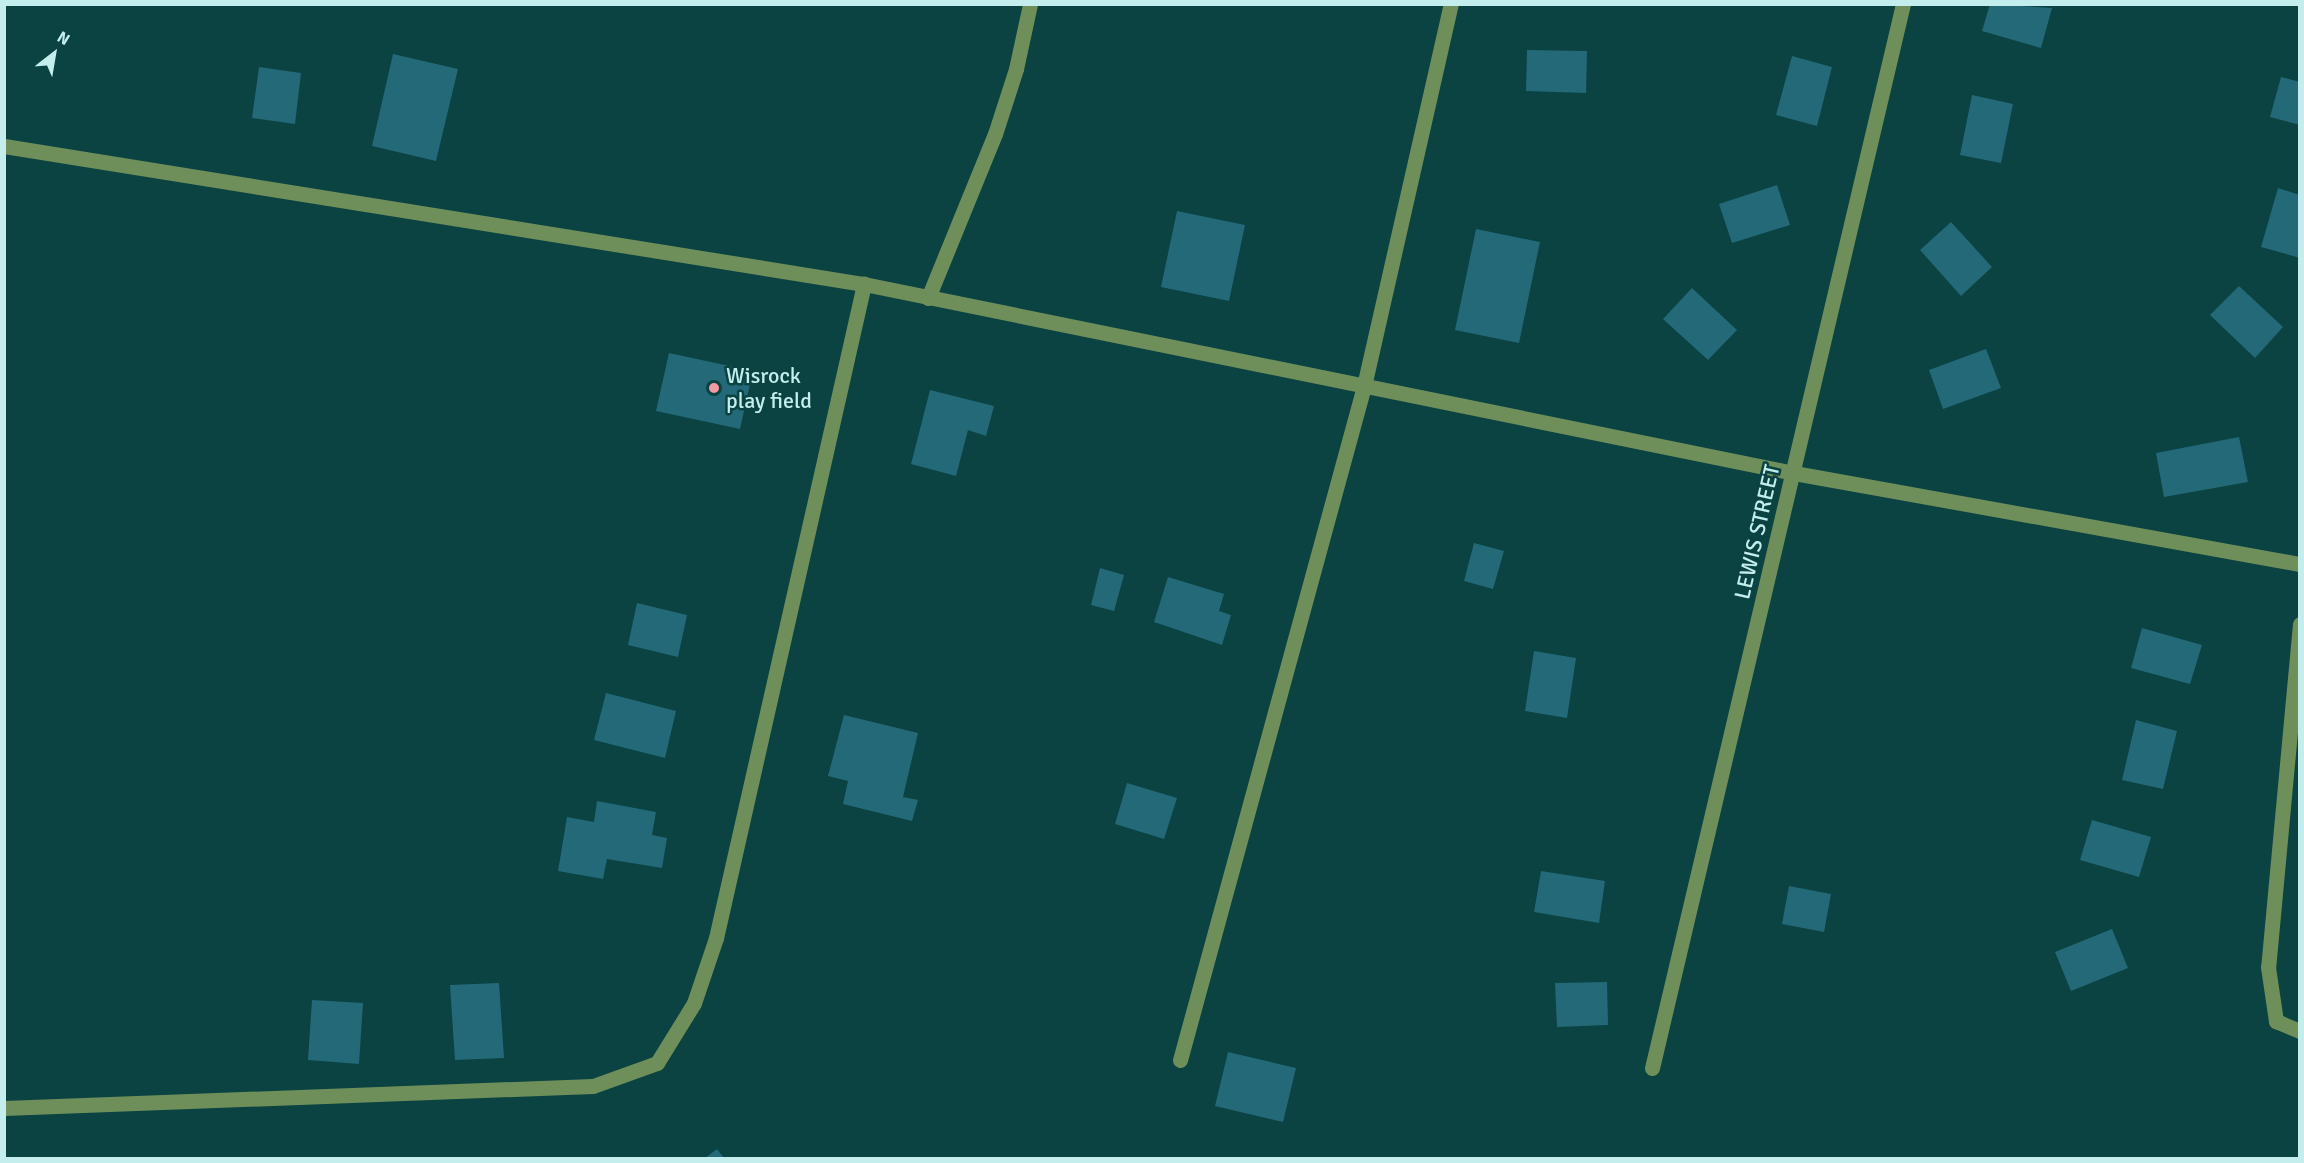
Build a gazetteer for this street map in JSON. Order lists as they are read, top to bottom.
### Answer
{
  "streets": {
    "street": ["LEWIS STREET"]
  },
  "places": ["Wisrock play field"],
  "north": "top right"
}
